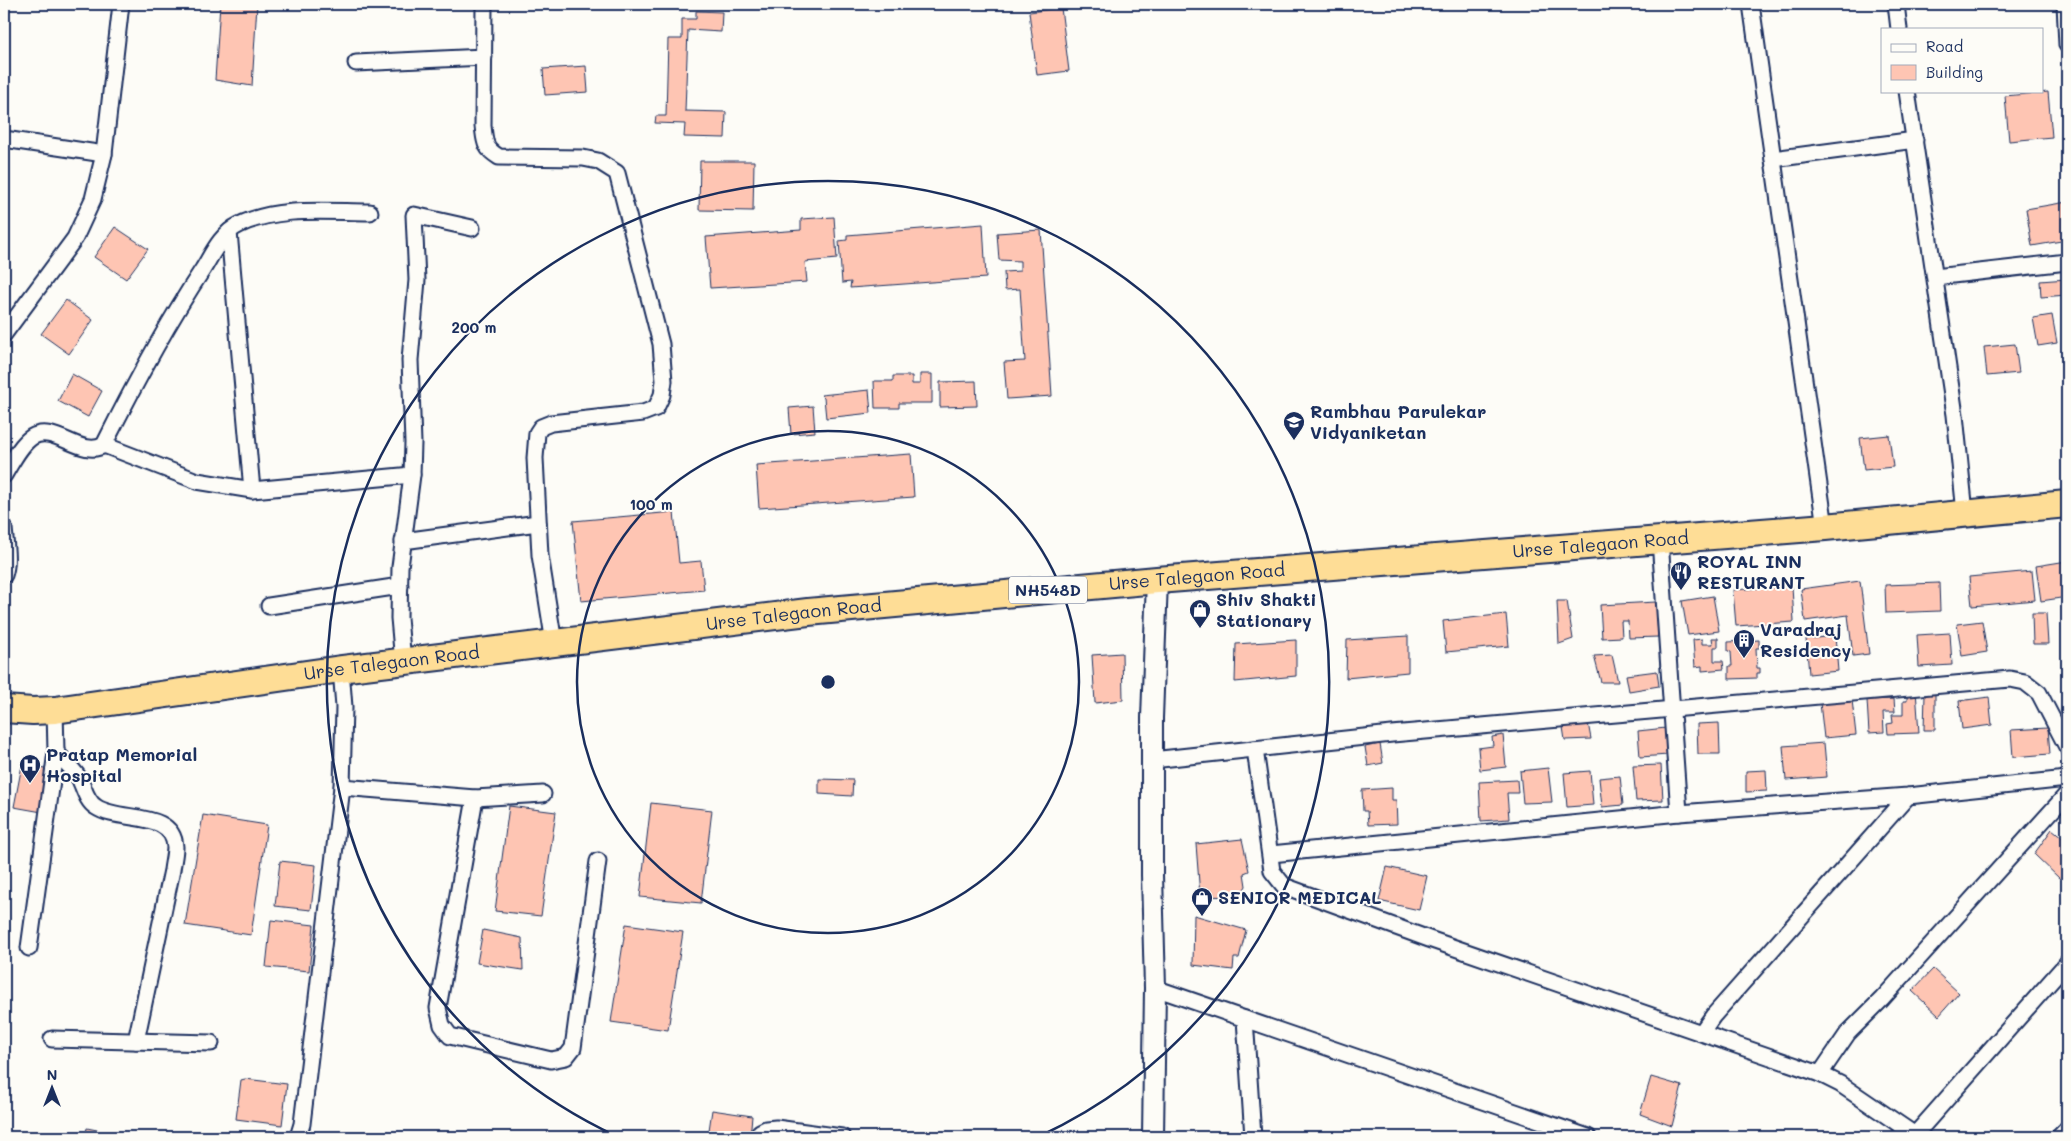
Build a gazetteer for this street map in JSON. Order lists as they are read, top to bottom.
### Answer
{
  "streets": {
    "highway": ["Urse Talegaon Road", "NH548D"]
  },
  "places": {
    "school or university": ["Rambhau Parulekar Vidyaniketan"],
    "restaurant": ["ROYAL INN RESTURANT"],
    "shop": ["Shiv Shakti Stationary", "SENIOR MEDICAL"],
    "building": ["Varadraj Residency"],
    "hospital": ["Pratap Memorial Hospital"]
  },
  "legend": ["Road", "Building"],
  "north": "top",
  "rings": ["200 m", "100 m"]
}
